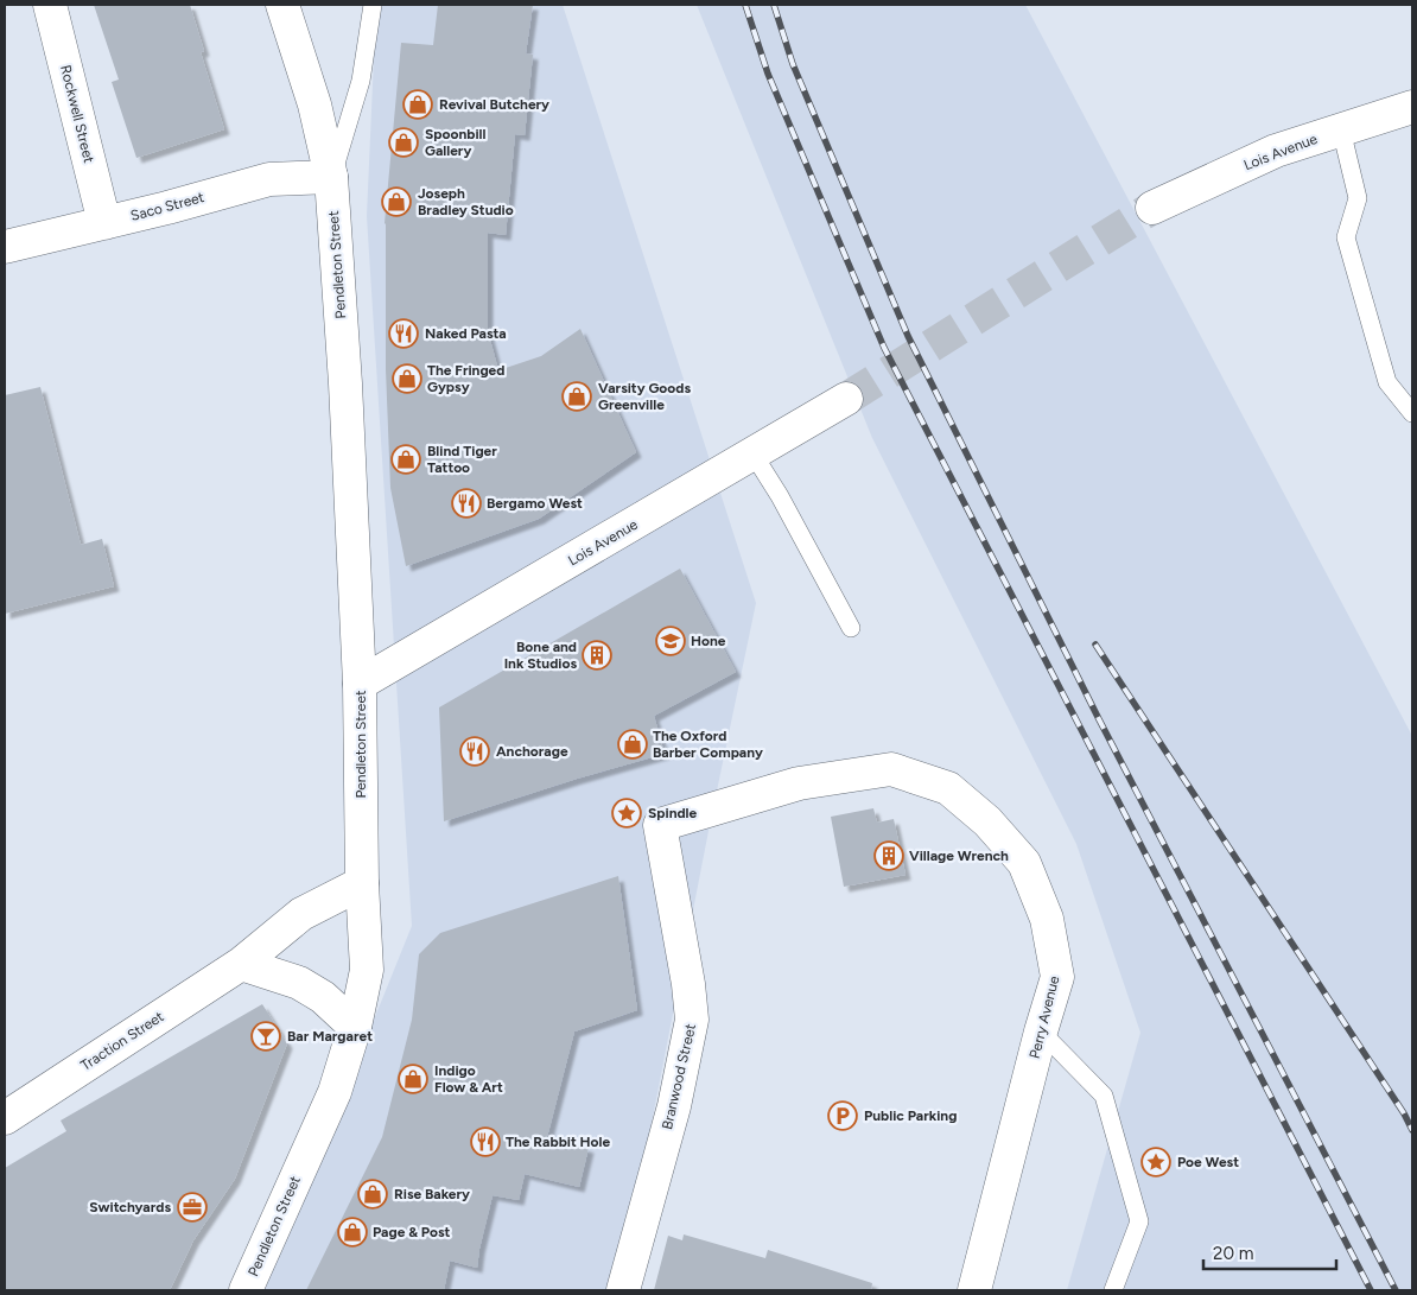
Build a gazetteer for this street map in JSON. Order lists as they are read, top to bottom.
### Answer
{
  "streets": {
    "street": [
      "Rockwell Street",
      "Lois Avenue",
      "Saco Street",
      "Pendleton Street",
      "Perry Avenue",
      "Traction Street",
      "Branwood Street"
    ]
  },
  "crossings": [
    ["Rockwell Street", "Saco Street"],
    ["Lois Avenue", "Pendleton Street"],
    ["Saco Street", "Pendleton Street"],
    ["Pendleton Street", "Traction Street"],
    ["Perry Avenue", "Branwood Street"]
  ],
  "places": {
    "shop": [
      "Revival Butchery",
      "Spoonbill Gallery",
      "Joseph Bradley Studio",
      "The Fringed Gypsy",
      "Varsity Goods Greenville",
      "Blind Tiger Tattoo",
      "The Oxford Barber Company",
      "Indigo Flow & Art",
      "Rise Bakery",
      "Page & Post"
    ],
    "restaurant": [
      "Naked Pasta",
      "Bergamo West",
      "Anchorage",
      "The Rabbit Hole"
    ],
    "school or university": ["Hone"],
    "building": ["Bone and Ink Studios", "Village Wrench"],
    "place": ["Spindle", "Poe West"],
    "bar": ["Bar Margaret"],
    "parking": ["Public Parking"],
    "office": ["Switchyards"]
  },
  "scale_bar": "20 m"
}
